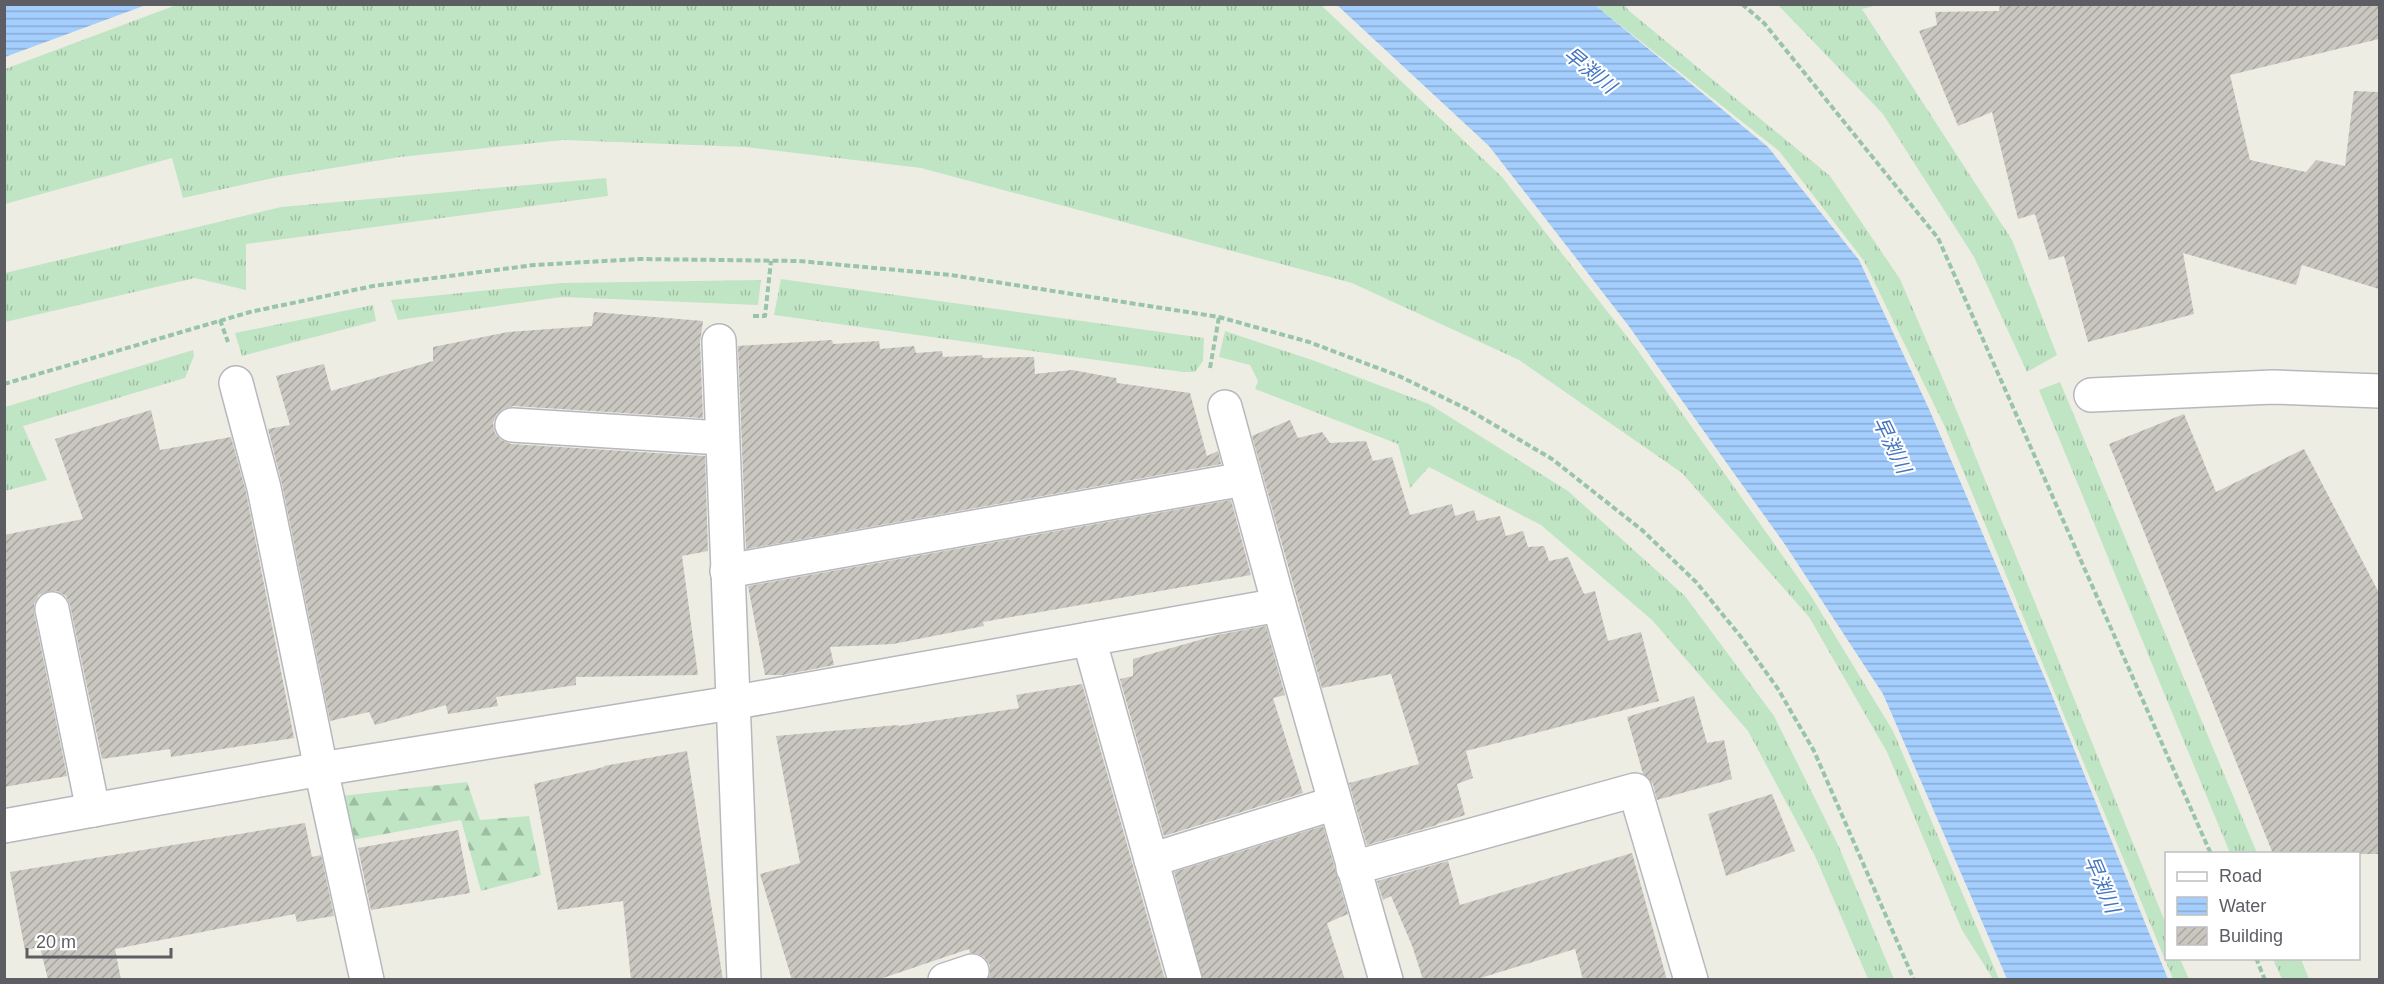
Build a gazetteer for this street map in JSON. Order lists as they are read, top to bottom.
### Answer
{
  "water": ["早渕川"],
  "legend": ["Road", "Water", "Building"],
  "scale_bar": "20 m"
}
